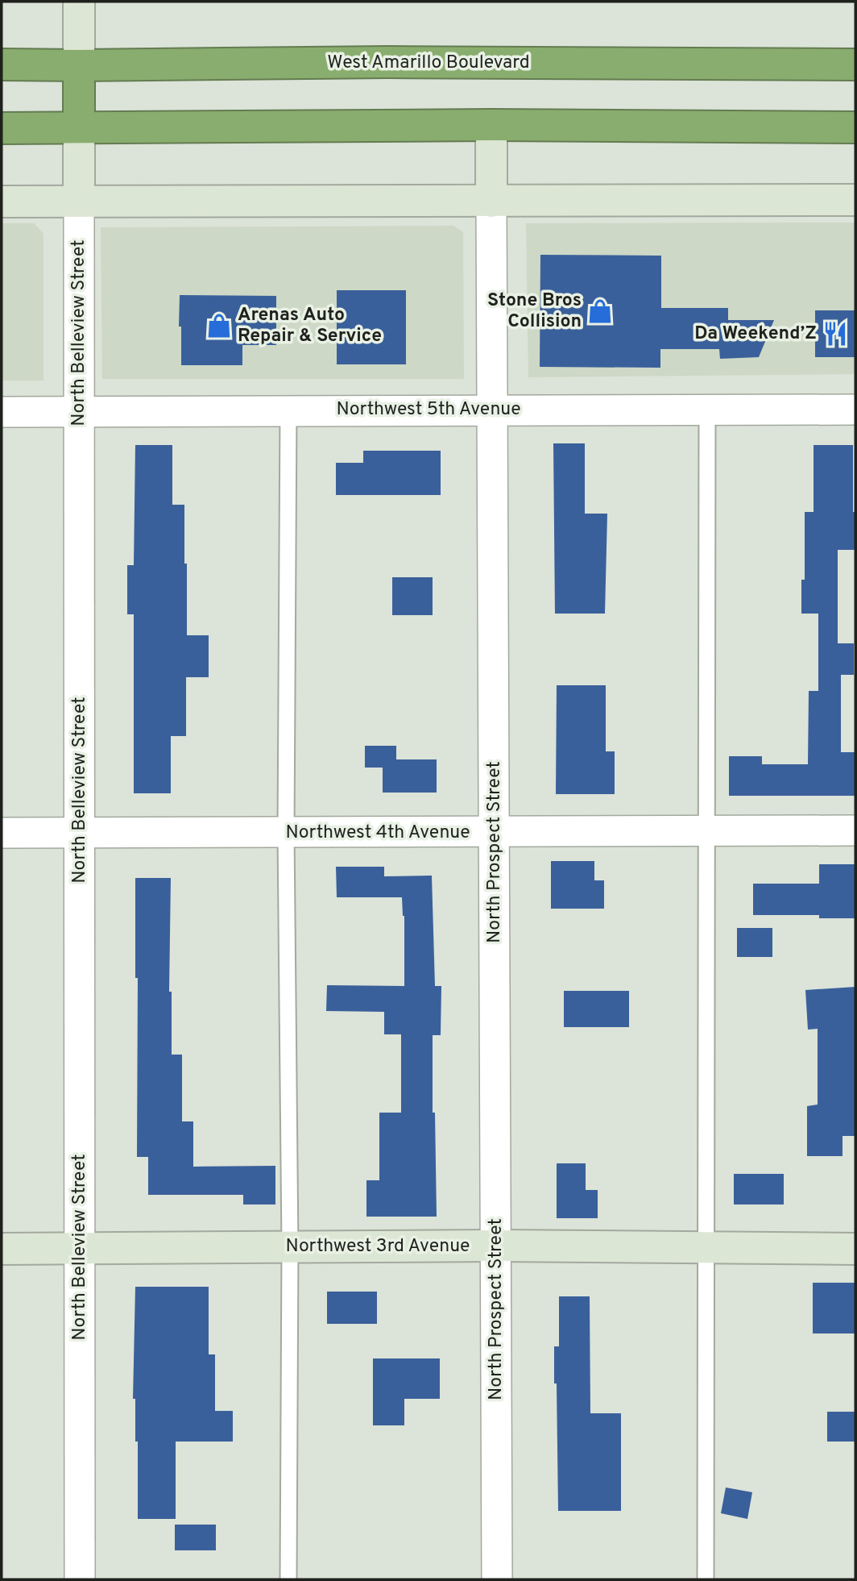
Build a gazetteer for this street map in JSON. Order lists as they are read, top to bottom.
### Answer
{
  "streets": {
    "highway": ["West Amarillo Boulevard", "North Belleview Street"],
    "street": [
      "Northwest 5th Avenue",
      "Northwest 4th Avenue",
      "North Prospect Street",
      "Northwest 3rd Avenue"
    ]
  },
  "crossings": [
    ["West Amarillo Boulevard", "North Belleview Street"],
    ["North Belleview Street", "Northwest 5th Avenue"],
    ["North Belleview Street", "Northwest 4th Avenue"],
    ["North Belleview Street", "Northwest 3rd Avenue"],
    ["Northwest 5th Avenue", "North Prospect Street"],
    ["Northwest 4th Avenue", "North Prospect Street"],
    ["North Prospect Street", "Northwest 3rd Avenue"]
  ],
  "places": {
    "shop": ["Stone Bros Collision", "Arenas Auto Repair & Service"],
    "restaurant": ["Da Weekend’Z"]
  }
}
